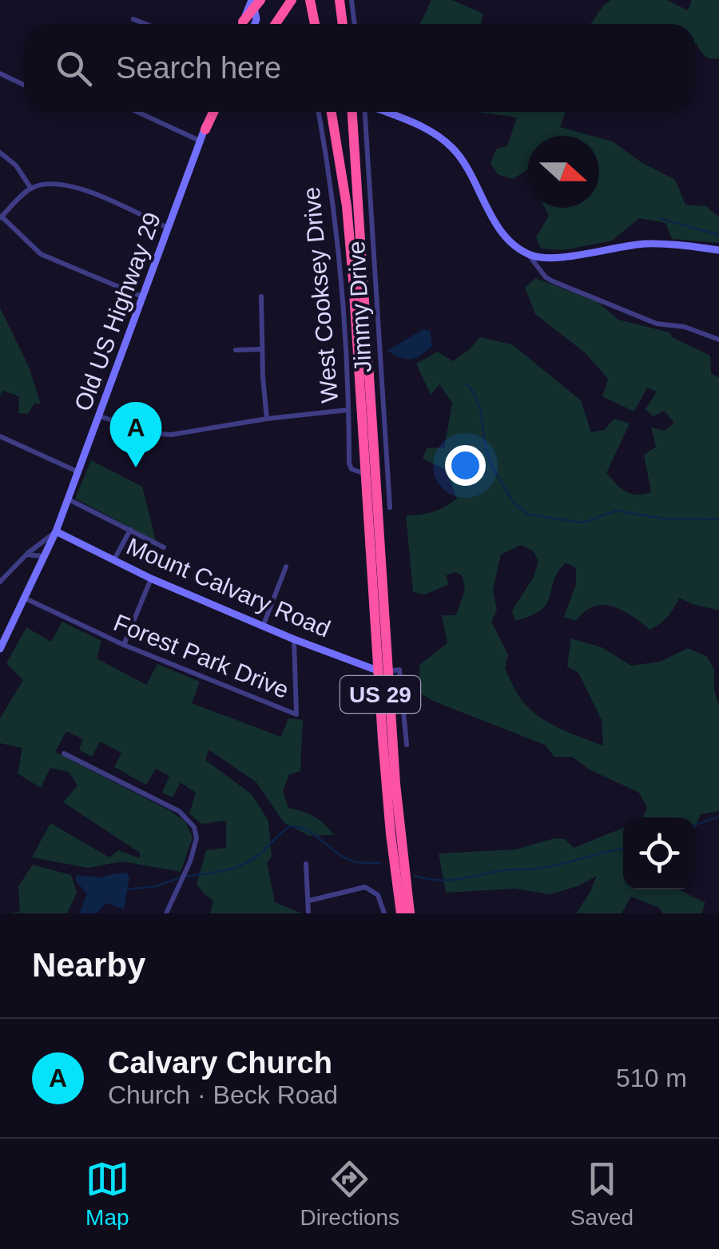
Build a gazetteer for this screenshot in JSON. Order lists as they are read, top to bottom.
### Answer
{
  "streets": {
    "highway": ["US 29"],
    "street": [
      "West Cooksey Drive",
      "Jimmy Drive",
      "Old US Highway 29",
      "Mount Calvary Road",
      "Forest Park Drive"
    ]
  },
  "crossings": [
    ["West Cooksey Drive", "Jimmy Drive"],
    ["West Cooksey Drive", "US 29"],
    ["Jimmy Drive", "US 29"],
    ["Old US Highway 29", "Mount Calvary Road"],
    ["Old US Highway 29", "Forest Park Drive"],
    ["Mount Calvary Road", "Forest Park Drive"],
    ["Mount Calvary Road", "US 29"]
  ],
  "north": "right",
  "page": {
    "search": "Search here",
    "pins": "A",
    "heading": "Nearby",
    "list": [
      {
        "mark": "A",
        "name": "Calvary Church",
        "note": "Church · Beck Road",
        "value": "510 m"
      }
    ],
    "nav": ["Map", "Directions", "Saved"]
  }
}
